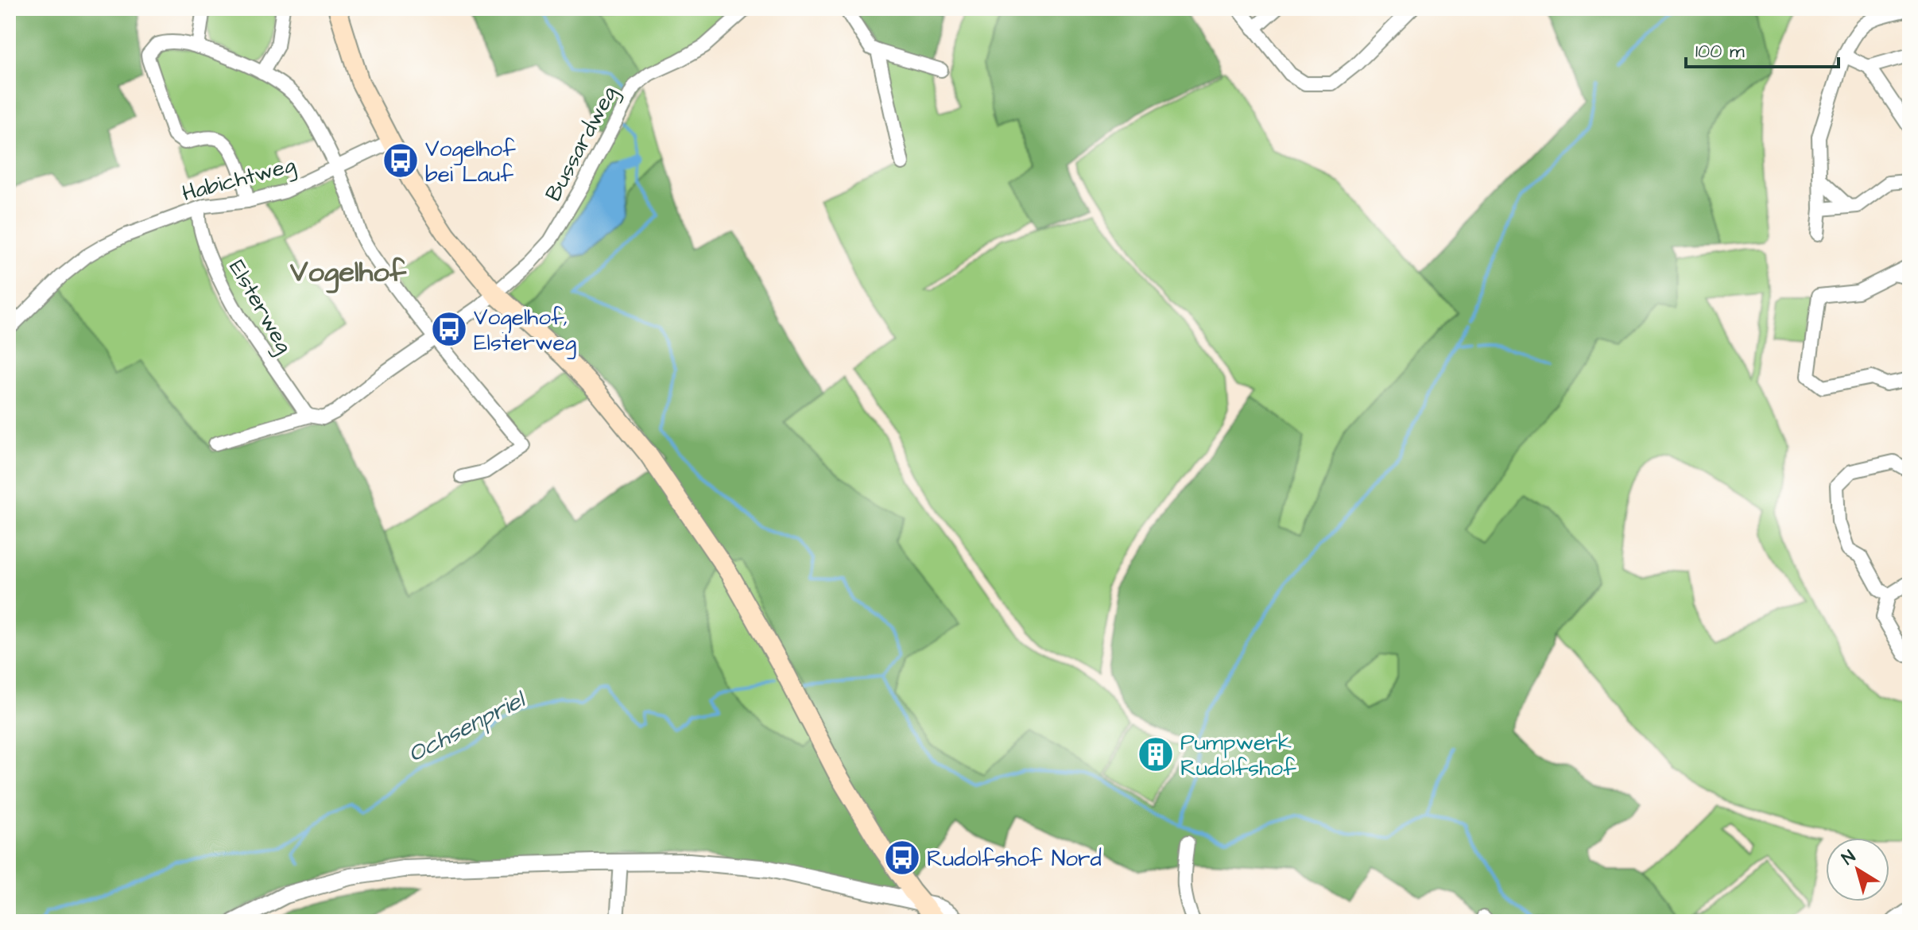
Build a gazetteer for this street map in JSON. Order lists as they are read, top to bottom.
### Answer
{
  "streets": {
    "street": ["Bussardweg", "Habichtweg", "Elsterweg"]
  },
  "crossings": [
    ["Habichtweg", "Elsterweg"]
  ],
  "districts": ["Vogelhof"],
  "water": ["Ochsenpriel"],
  "places": {
    "bus stop": ["Vogelhof bei Lauf", "Vogelhof, Elsterweg", "Rudolfshof Nord"],
    "building": ["Pumpwerk Rudolfshof"]
  },
  "scale_bar": "100 m",
  "north": "top left"
}
